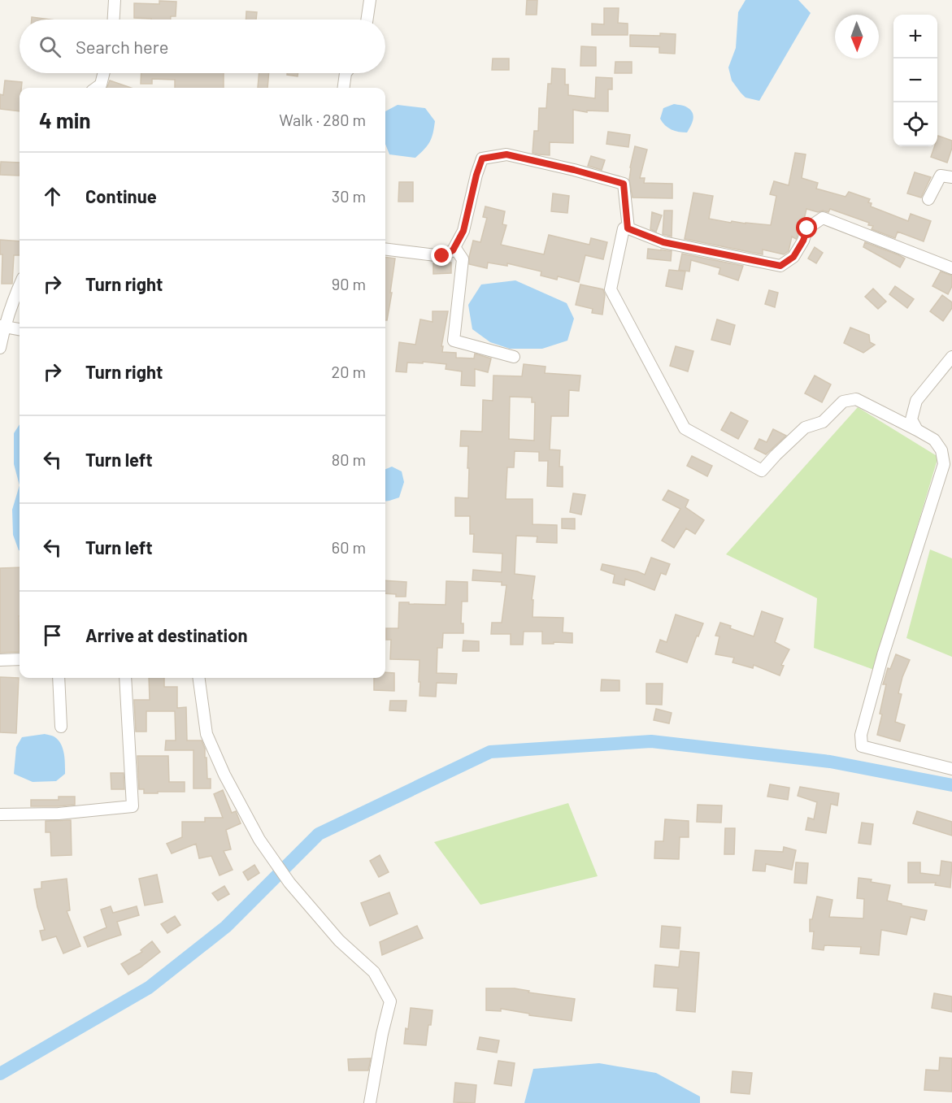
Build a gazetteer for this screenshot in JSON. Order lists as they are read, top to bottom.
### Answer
{
  "north": "bottom",
  "page": {
    "map_buttons": ["+", "−"],
    "search": "Search here",
    "heading": ["4 min", "Walk · 280 m"],
    "list": [
      ["Continue", "30 m"],
      ["Turn right", "90 m"],
      ["Turn right", "20 m"],
      ["Turn left", "80 m"],
      ["Turn left", "60 m"],
      "Arrive at destination"
    ]
  }
}
